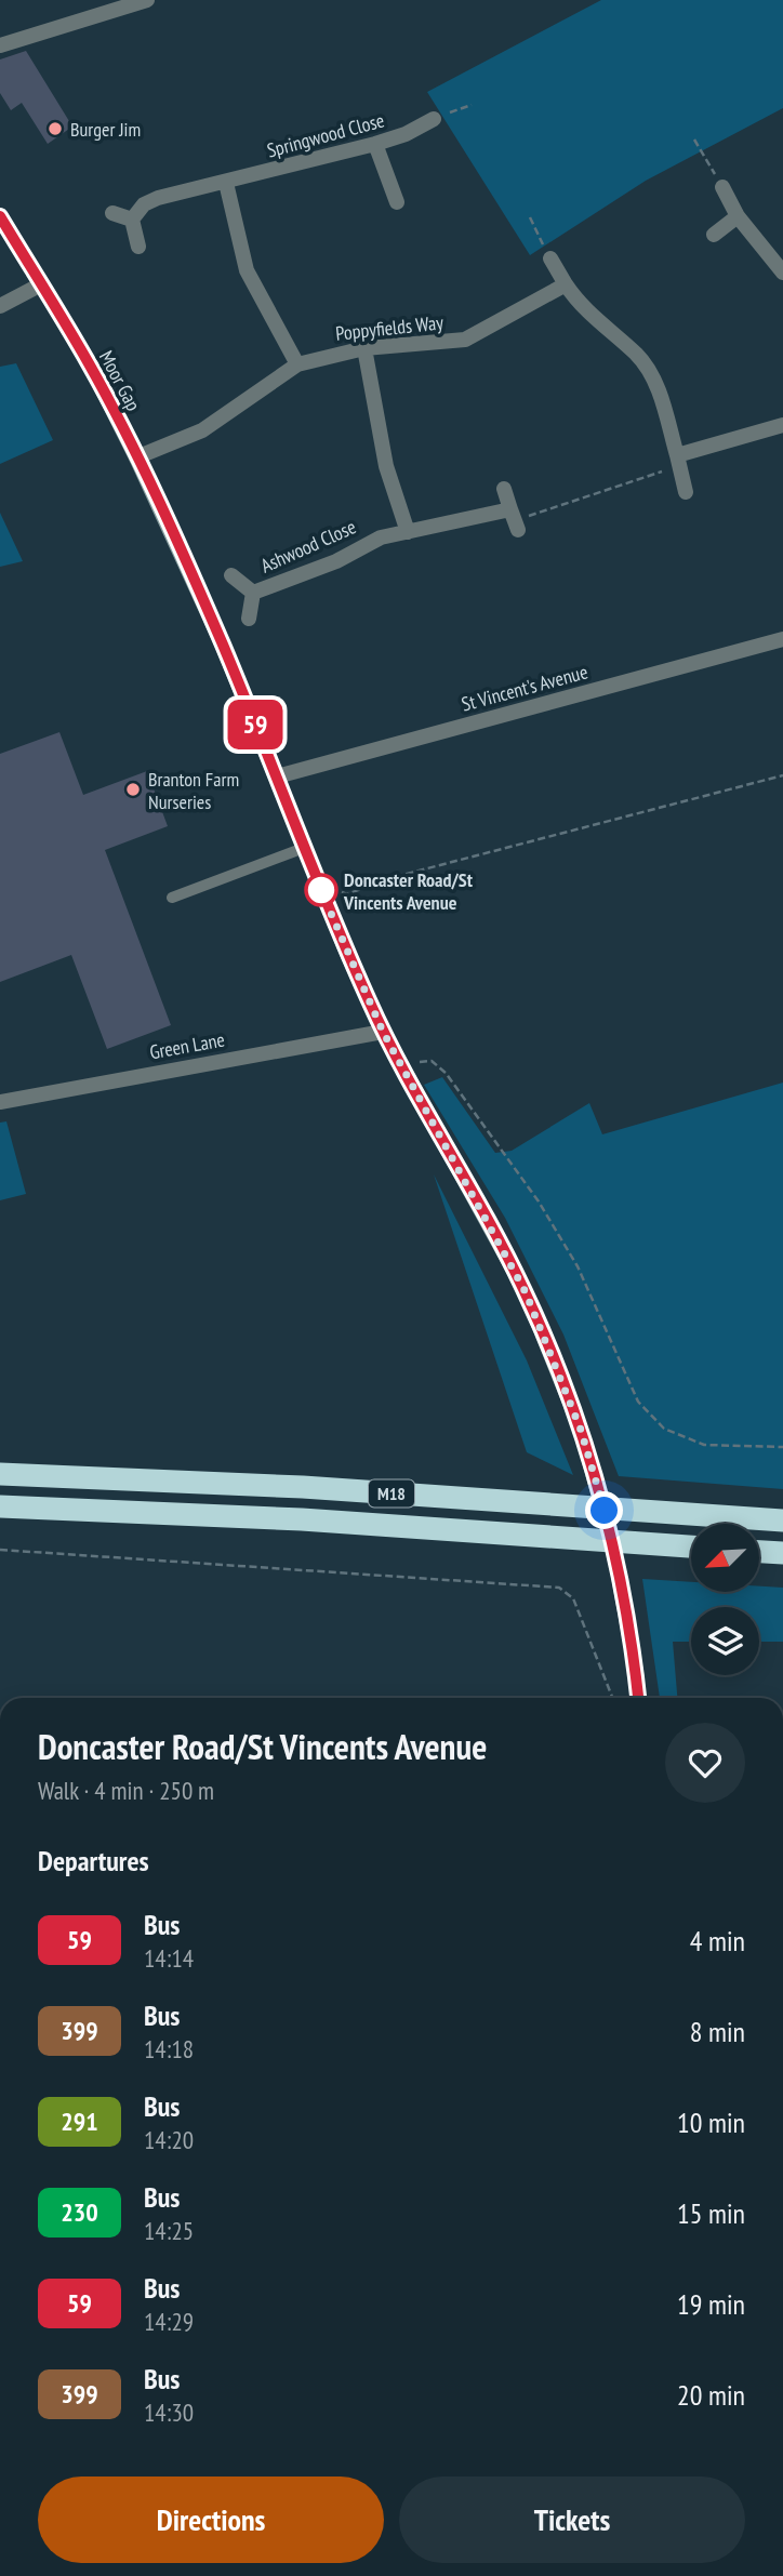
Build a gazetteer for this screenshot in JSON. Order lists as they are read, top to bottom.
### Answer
{
  "streets": {
    "highway": ["M18"],
    "main road": ["Moor Gap"],
    "street": [
      "Springwood Close",
      "Poppyfields Way",
      "Ashwood Close",
      "St Vincent's Avenue",
      "Green Lane"
    ]
  },
  "crossings": [
    ["Poppyfields Way", "Moor Gap"],
    ["Moor Gap", "St Vincent's Avenue"],
    ["Moor Gap", "Green Lane"]
  ],
  "places": ["Burger Jim", "Branton Farm Nurseries", "Doncaster Road/St Vincents Avenue"],
  "lines": ["bus line 59"],
  "north": "bottom left",
  "page": {
    "on_map": "59",
    "heading": [
      ["Doncaster Road/St Vincents Avenue", "Walk · 4 min · 250 m"],
      "Departures"
    ],
    "list": [
      {
        "mark": "59",
        "name": "Bus",
        "note": "14:14",
        "value": "4 min"
      },
      {
        "mark": "399",
        "name": "Bus",
        "note": "14:18",
        "value": "8 min"
      },
      {
        "mark": "291",
        "name": "Bus",
        "note": "14:20",
        "value": "10 min"
      },
      {
        "mark": "230",
        "name": "Bus",
        "note": "14:25",
        "value": "15 min"
      },
      {
        "mark": "59",
        "name": "Bus",
        "note": "14:29",
        "value": "19 min"
      },
      {
        "mark": "399",
        "name": "Bus",
        "note": "14:30",
        "value": "20 min"
      }
    ],
    "buttons": ["Directions", "Tickets"]
  }
}
